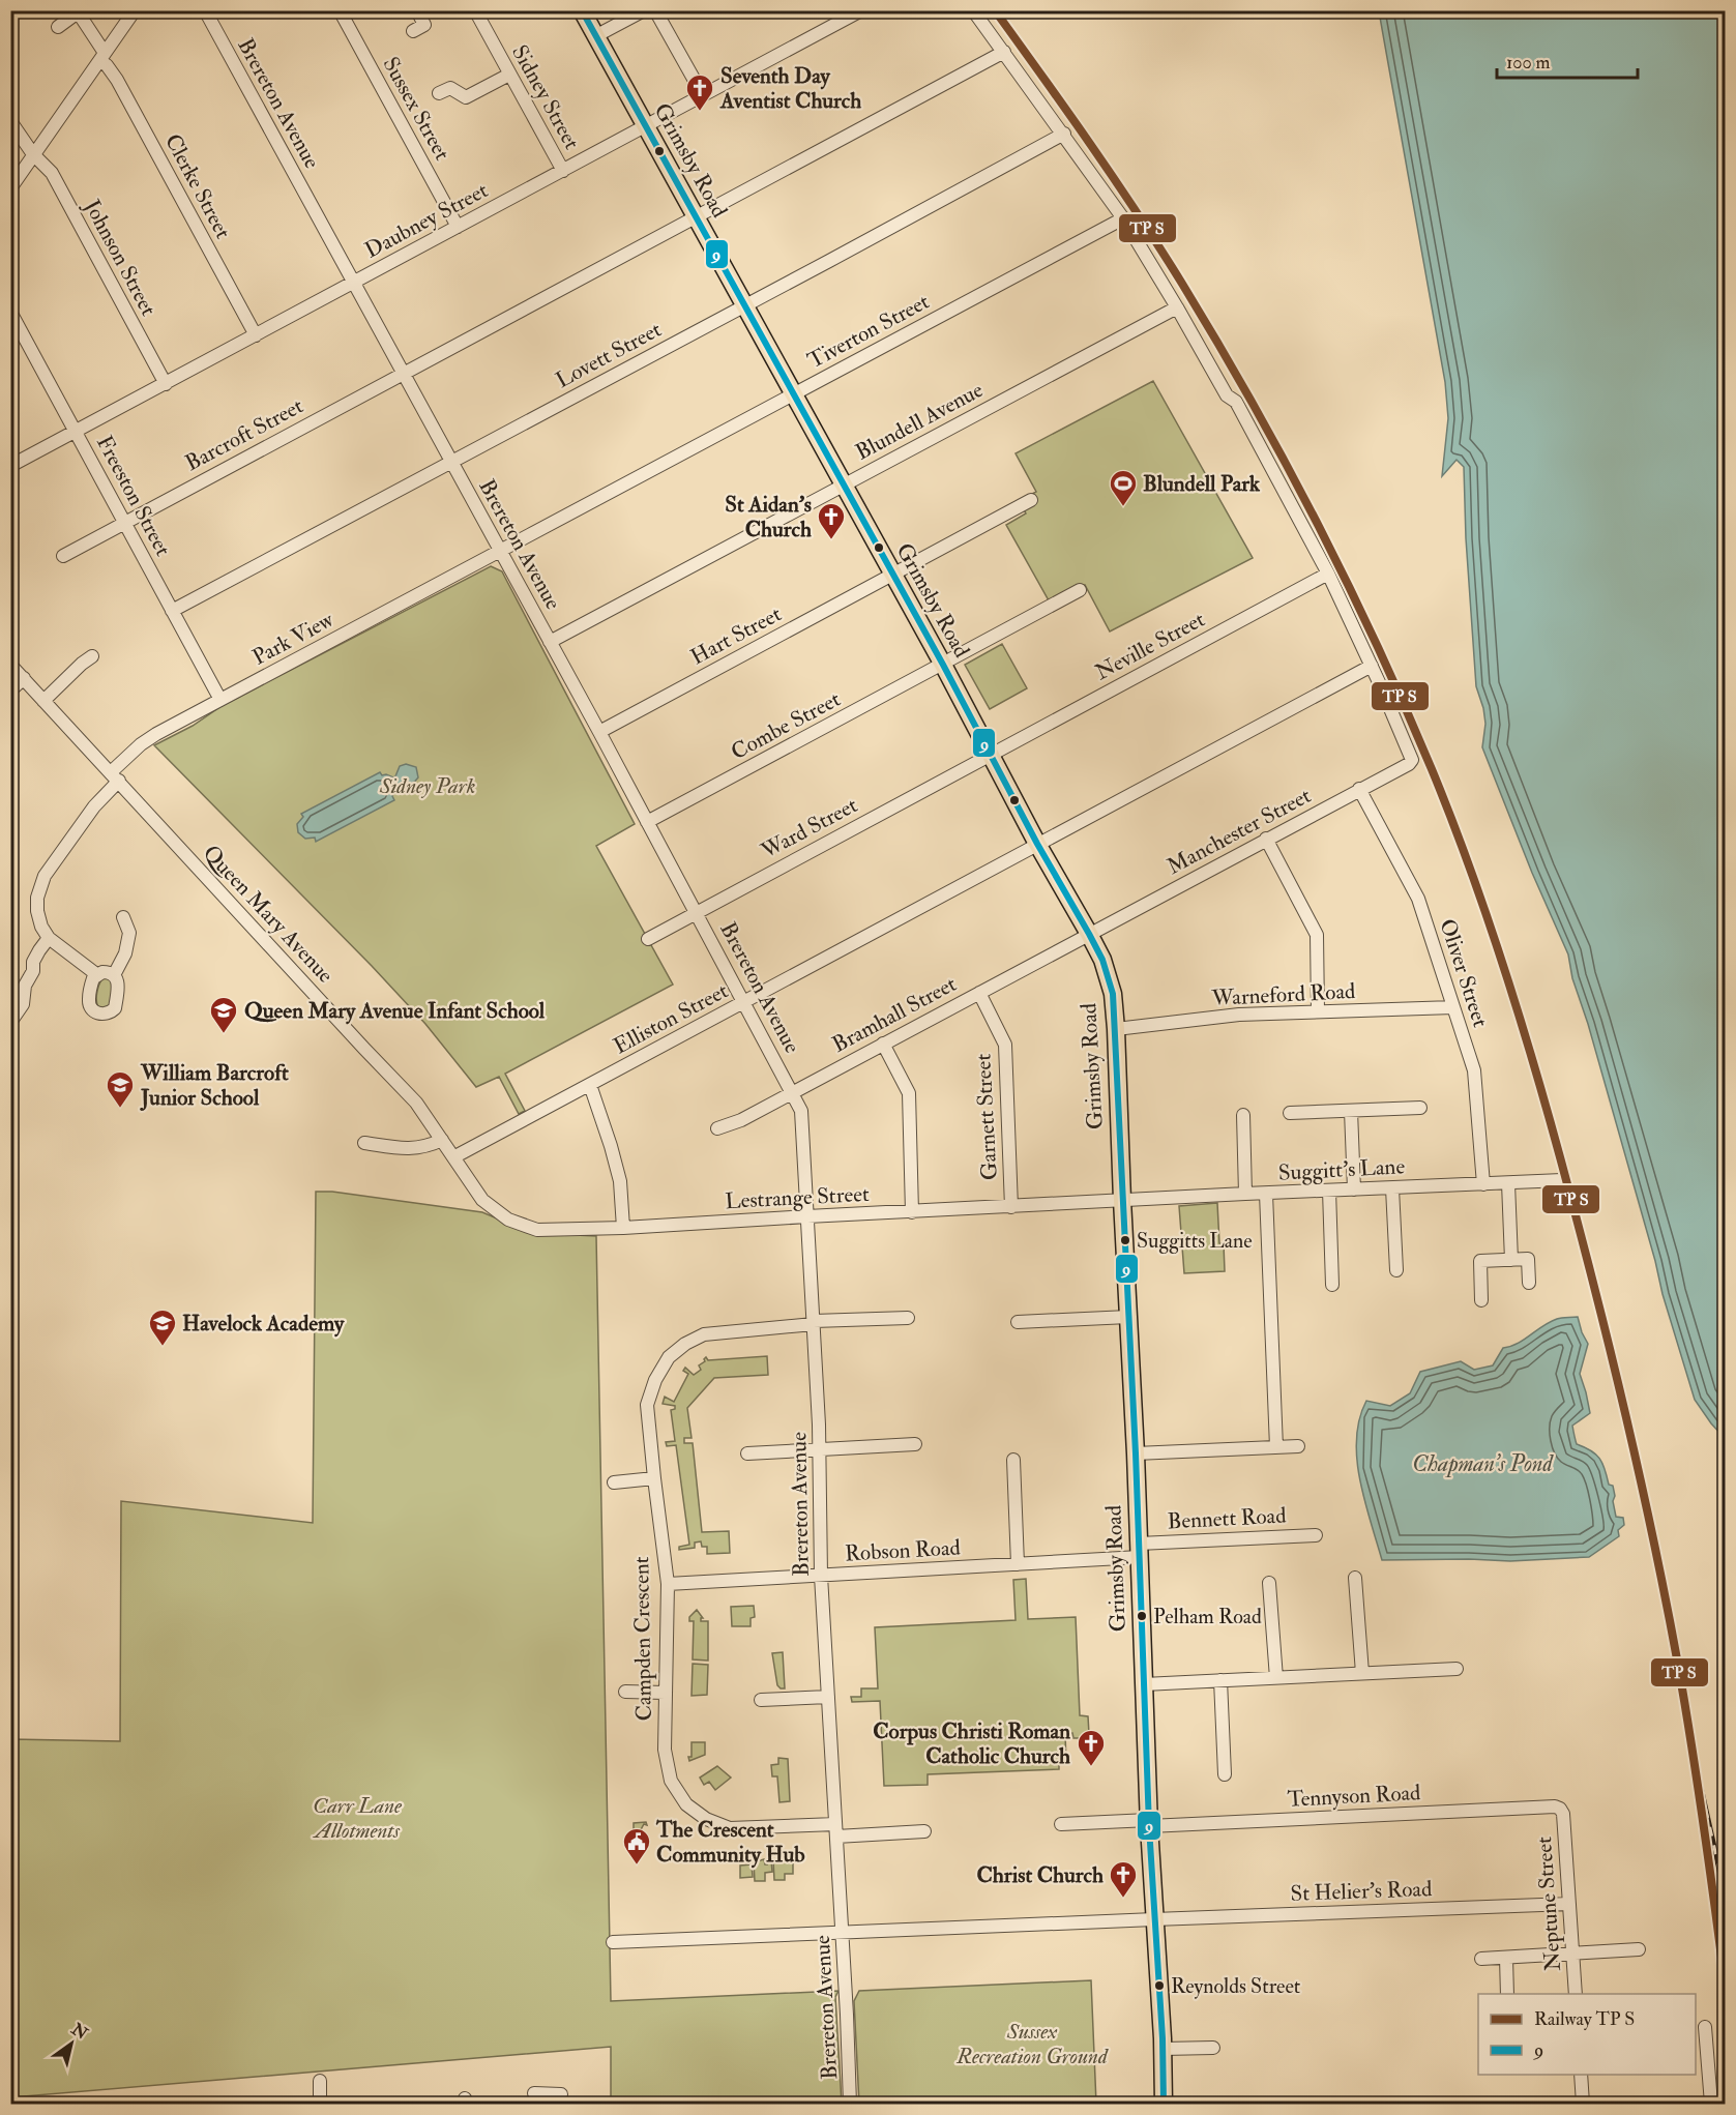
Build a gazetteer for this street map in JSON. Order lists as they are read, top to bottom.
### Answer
{
  "streets": {
    "main road": ["Grimsby Road"],
    "street": [
      "Sidney Street",
      "Brereton Avenue",
      "Sussex Street",
      "Clerke Street",
      "Daubney Street",
      "Johnson Street",
      "Tiverton Street",
      "Lovett Street",
      "Blundell Avenue",
      "Barcroft Street",
      "Freeston Street",
      "Hart Street",
      "Park View",
      "Neville Street",
      "Combe Street",
      "Ward Street",
      "Manchester Street",
      "Queen Mary Avenue",
      "Oliver Street",
      "Warneford Road",
      "Bramhall Street",
      "Elliston Street",
      "Garnett Street",
      "Suggitt's Lane",
      "Lestrange Street",
      "Bennett Road",
      "Robson Road",
      "Campden Crescent",
      "Tennyson Road",
      "St Helier's Road",
      "Neptune Street"
    ]
  },
  "crossings": [
    ["Sidney Street", "Daubney Street"],
    ["Brereton Avenue", "Daubney Street"],
    ["Brereton Avenue", "Tiverton Street"],
    ["Brereton Avenue", "Lovett Street"],
    ["Brereton Avenue", "Blundell Avenue"],
    ["Brereton Avenue", "Barcroft Street"],
    ["Brereton Avenue", "Hart Street"],
    ["Brereton Avenue", "Park View"],
    ["Brereton Avenue", "Combe Street"],
    ["Brereton Avenue", "Ward Street"],
    ["Brereton Avenue", "Bramhall Street"],
    ["Brereton Avenue", "Elliston Street"],
    ["Brereton Avenue", "Lestrange Street"],
    ["Brereton Avenue", "Robson Road"],
    ["Brereton Avenue", "Campden Crescent"],
    ["Sussex Street", "Daubney Street"],
    ["Grimsby Road", "Daubney Street"],
    ["Grimsby Road", "Tiverton Street"],
    ["Grimsby Road", "Lovett Street"],
    ["Grimsby Road", "Blundell Avenue"],
    ["Grimsby Road", "Barcroft Street"],
    ["Grimsby Road", "Hart Street"],
    ["Grimsby Road", "Neville Street"],
    ["Grimsby Road", "Combe Street"],
    ["Grimsby Road", "Ward Street"],
    ["Grimsby Road", "Manchester Street"],
    ["Grimsby Road", "Warneford Road"],
    ["Grimsby Road", "Bramhall Street"],
    ["Grimsby Road", "Elliston Street"],
    ["Grimsby Road", "Suggitt's Lane"],
    ["Grimsby Road", "Lestrange Street"],
    ["Grimsby Road", "Bennett Road"],
    ["Grimsby Road", "Robson Road"],
    ["Grimsby Road", "Tennyson Road"],
    ["Grimsby Road", "St Helier's Road"],
    ["Clerke Street", "Daubney Street"],
    ["Daubney Street", "Johnson Street"],
    ["Daubney Street", "Freeston Street"],
    ["Tiverton Street", "Park View"],
    ["Lovett Street", "Freeston Street"],
    ["Barcroft Street", "Freeston Street"],
    ["Freeston Street", "Park View"],
    ["Park View", "Queen Mary Avenue"],
    ["Neville Street", "Ward Street"],
    ["Manchester Street", "Oliver Street"],
    ["Manchester Street", "Bramhall Street"],
    ["Manchester Street", "Elliston Street"],
    ["Queen Mary Avenue", "Elliston Street"],
    ["Queen Mary Avenue", "Lestrange Street"],
    ["Oliver Street", "Warneford Road"],
    ["Oliver Street", "Suggitt's Lane"],
    ["Bramhall Street", "Garnett Street"],
    ["Garnett Street", "Lestrange Street"],
    ["Suggitt's Lane", "Lestrange Street"],
    ["Bennett Road", "Robson Road"],
    ["Robson Road", "Campden Crescent"],
    ["Tennyson Road", "Neptune Street"],
    ["St Helier's Road", "Neptune Street"]
  ],
  "water": ["Chapman's Pond"],
  "parks": ["Sidney Park", "Carr Lane Allotments", "Sussex Recreation Ground"],
  "places": {
    "church": [
      "Seventh Day Aventist Church",
      "St Aidan's Church",
      "Corpus Christi Roman Catholic Church",
      "Christ Church"
    ],
    "sports": ["Blundell Park"],
    "school or university": ["Queen Mary Avenue Infant School", "William Barcroft Junior School", "Havelock Academy"],
    "other": ["Suggitts Lane", "Pelham Road", "Reynolds Street"],
    "public building": ["The Crescent Community Hub"]
  },
  "lines": ["transit line 9"],
  "legend": ["Railway TP S", "9"],
  "scale_bar": "100 m",
  "north": "top right"
}
